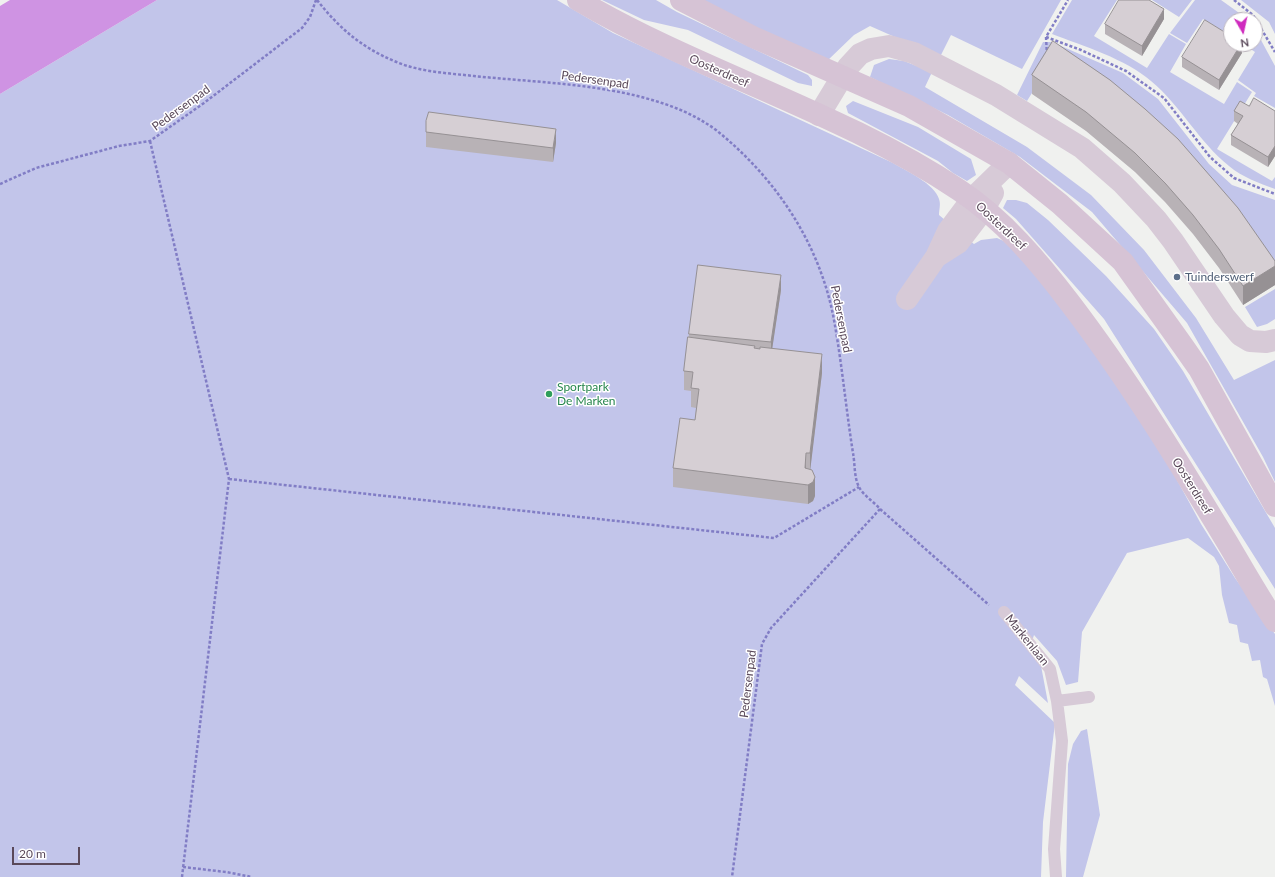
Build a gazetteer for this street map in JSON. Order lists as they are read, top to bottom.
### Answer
{
  "streets": {
    "main road": ["Oosterdreef"],
    "lane": ["Markenlaan"],
    "path": ["Pedersenpad"]
  },
  "crossings": [
    ["Pedersenpad", "Markenlaan"]
  ],
  "places": ["Tuinderswerf", "Sportpark De Marken"],
  "scale_bar": "20 m",
  "north": "bottom"
}
